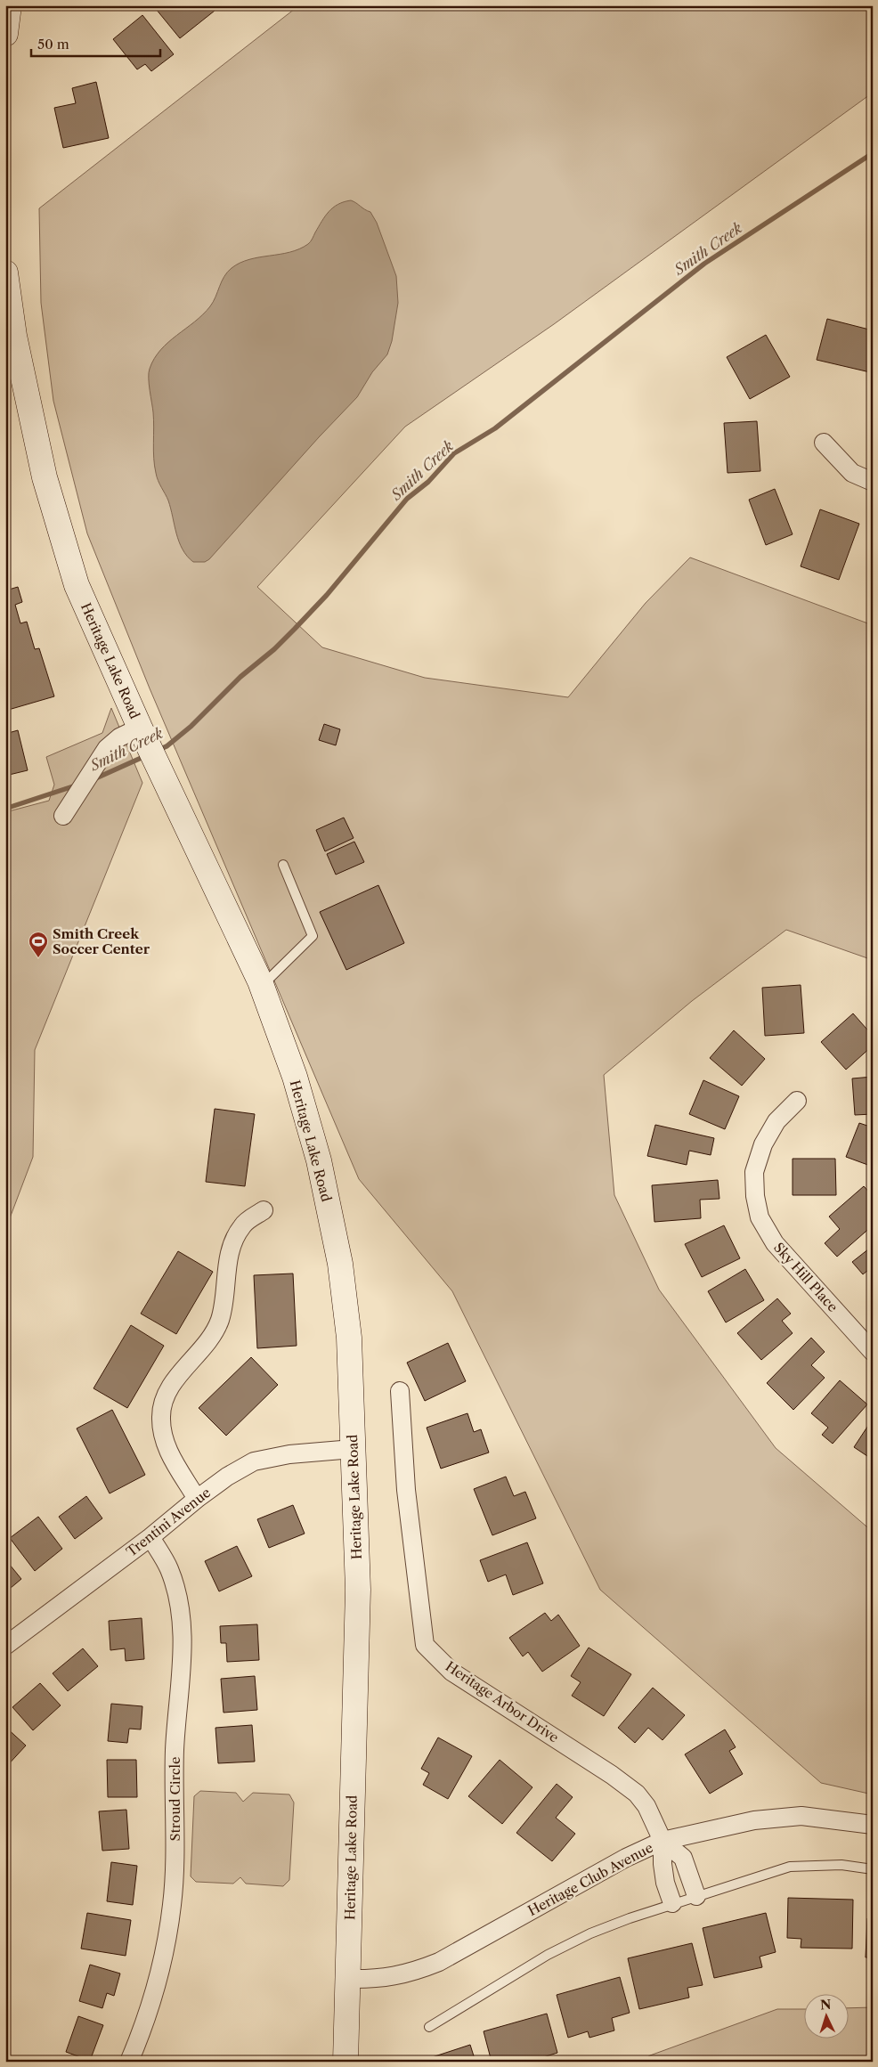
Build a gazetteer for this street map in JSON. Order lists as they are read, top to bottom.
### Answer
{
  "streets": {
    "main road": ["Heritage Lake Road"],
    "street": [
      "Sky Hill Place",
      "Trentini Avenue",
      "Heritage Arbor Drive",
      "Stroud Circle",
      "Heritage Club Avenue"
    ]
  },
  "crossings": [
    ["Heritage Lake Road", "Trentini Avenue"],
    ["Heritage Lake Road", "Heritage Club Avenue"],
    ["Trentini Avenue", "Stroud Circle"],
    ["Heritage Arbor Drive", "Heritage Club Avenue"]
  ],
  "water": ["Smith Creek"],
  "places": {
    "sports": ["Smith Creek Soccer Center"]
  },
  "scale_bar": "50 m",
  "north": "top"
}
